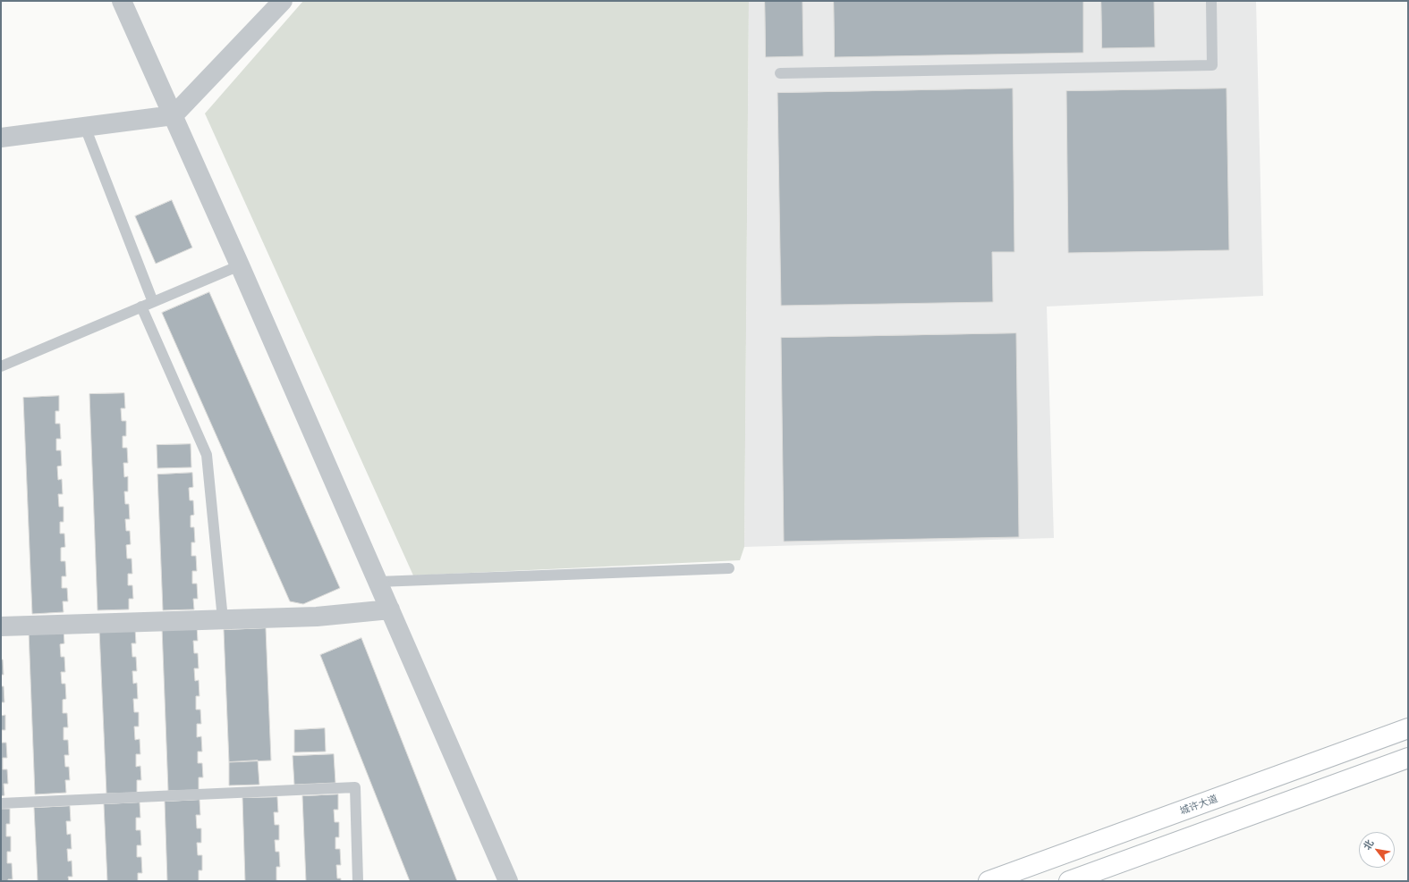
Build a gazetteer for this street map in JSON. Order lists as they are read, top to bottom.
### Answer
{
  "streets": {
    "main road": ["城许大道"]
  },
  "north": "top left"
}
